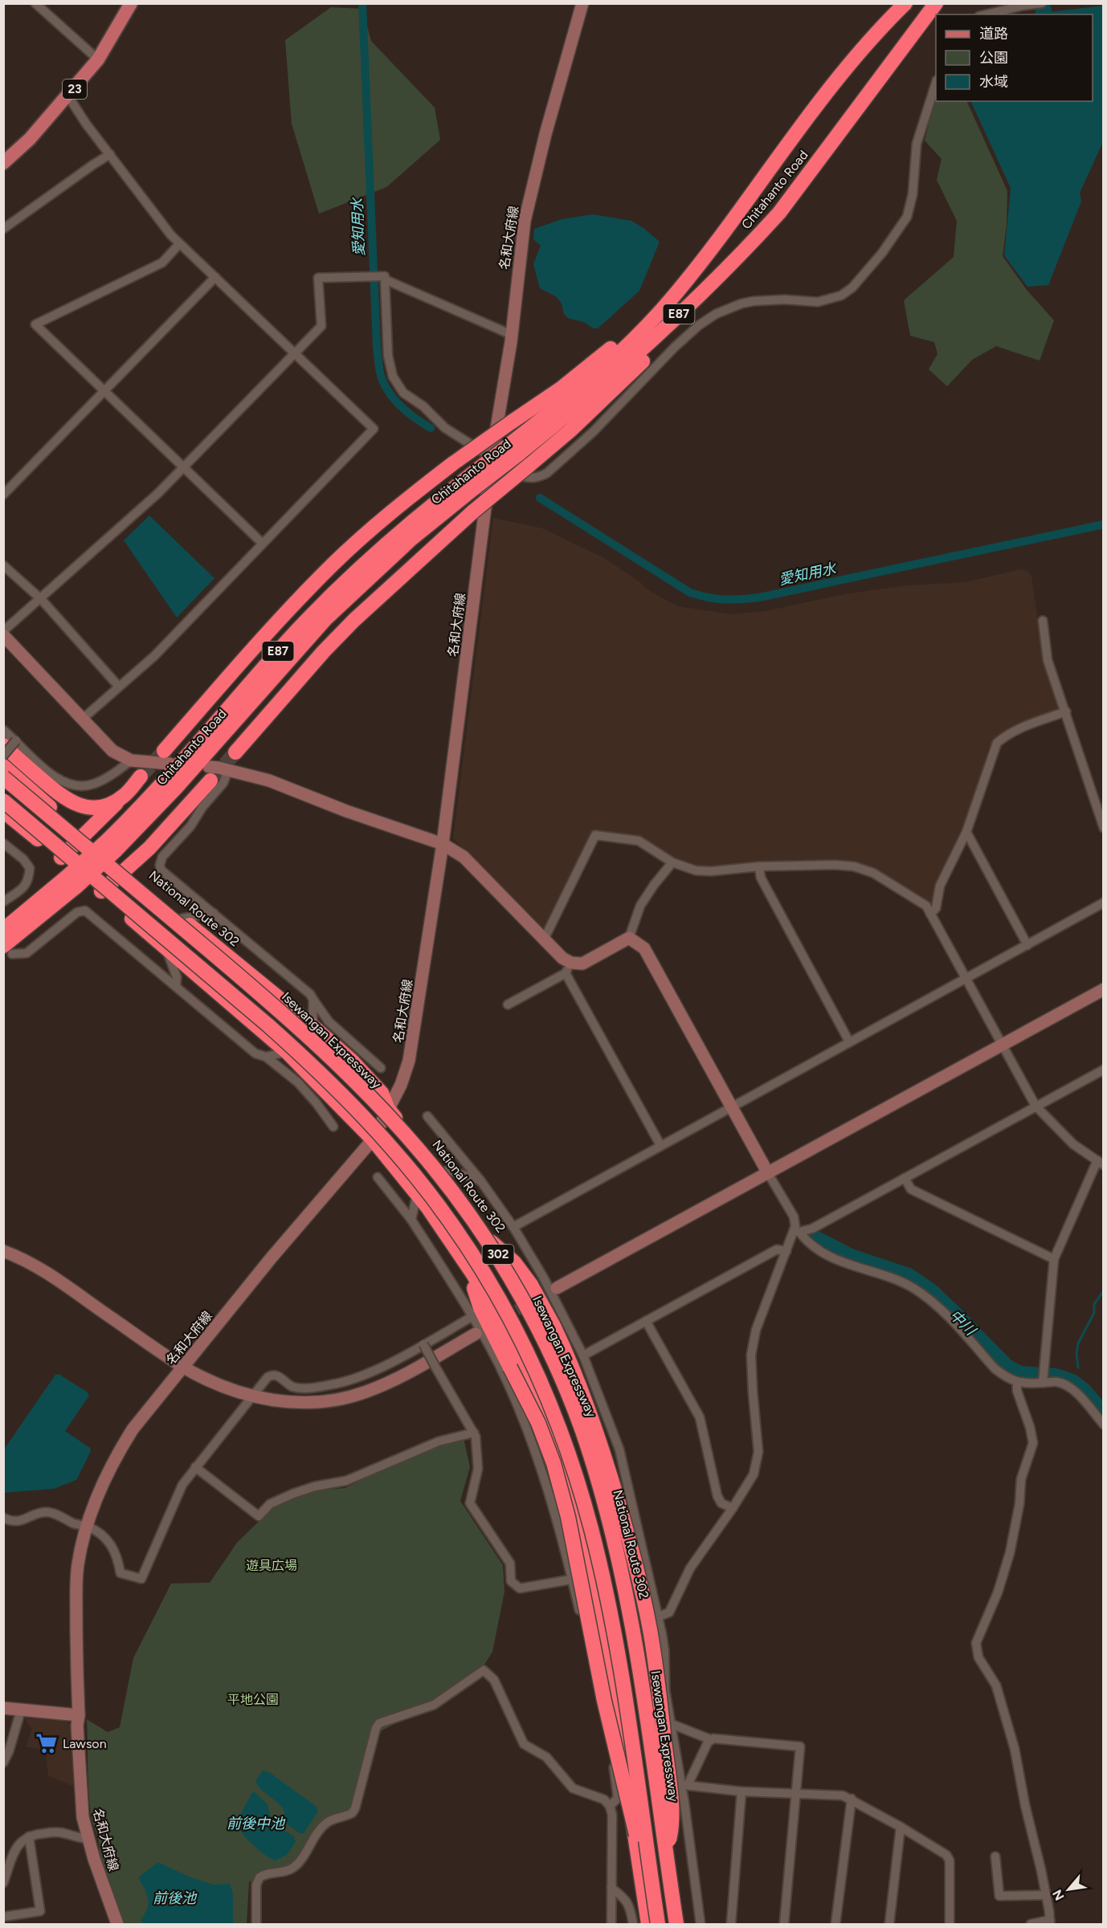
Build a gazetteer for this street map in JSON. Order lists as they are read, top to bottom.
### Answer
{
  "streets": {
    "highway": [
      "Chitahanto Road",
      "E87",
      "National Route 302",
      "Isewangan Expressway",
      "302"
    ],
    "main road": ["23"],
    "street": ["名和大府線"]
  },
  "crossings": [
    ["名和大府線", "National Route 302"],
    ["名和大府線", "302"],
    ["National Route 302", "Isewangan Expressway"]
  ],
  "water": [
    "愛知用水",
    "中川",
    "前後中池",
    "前後池"
  ],
  "parks": ["遊具広場", "平地公園"],
  "places": {
    "supermarket": ["Lawson"]
  },
  "legend": ["道路", "公園", "水域"],
  "north": "bottom left"
}
